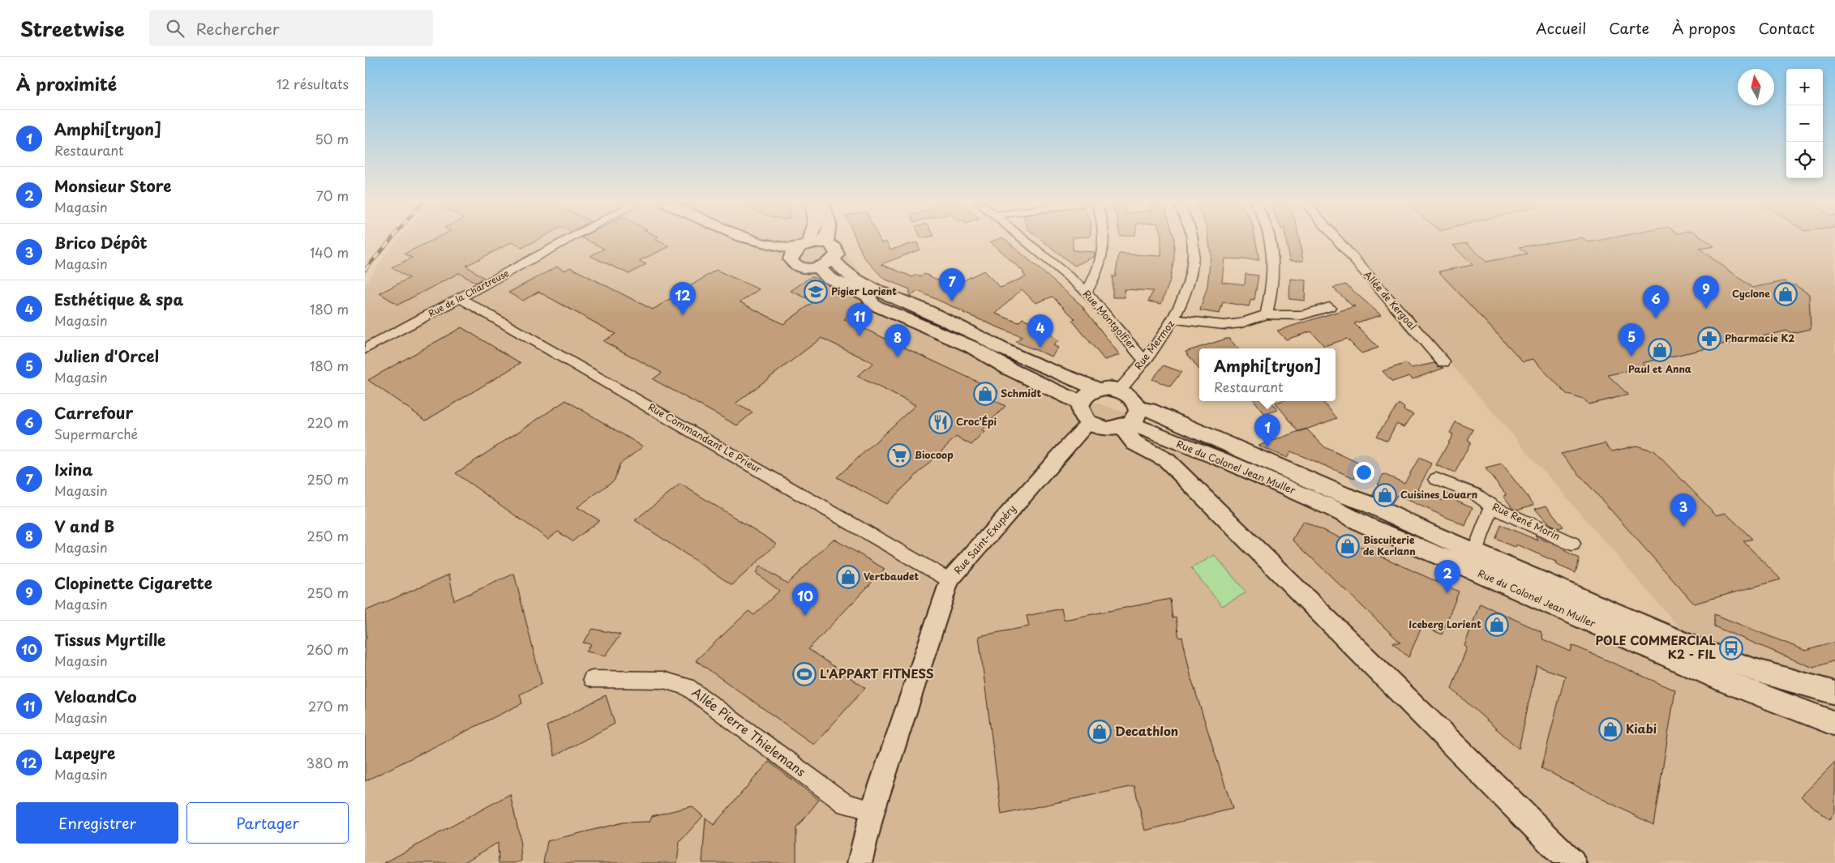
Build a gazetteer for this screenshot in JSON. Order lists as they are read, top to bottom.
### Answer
{
  "streets": {
    "main road": ["Rue du Colonel Jean Muller"],
    "street": [
      "Rue de la Chartreuse",
      "Allée de Kergoal",
      "Rue Montgolfier",
      "Rue Mermoz",
      "Rue Commandant Le Prieur",
      "Rue René Morin",
      "Rue Saint-Exupéry",
      "Allée Pierre Thielemans"
    ]
  },
  "crossings": [
    ["Rue de la Chartreuse", "Rue Commandant Le Prieur"],
    ["Rue Montgolfier", "Rue Mermoz"],
    ["Rue Mermoz", "Rue du Colonel Jean Muller"],
    ["Rue Mermoz", "Rue Saint-Exupéry"],
    ["Rue Commandant Le Prieur", "Rue Saint-Exupéry"],
    ["Rue du Colonel Jean Muller", "Rue Saint-Exupéry"],
    ["Rue Saint-Exupéry", "Allée Pierre Thielemans"]
  ],
  "places": {
    "school or university": ["Pigier Lorient"],
    "shop": [
      "Cyclone",
      "Paul et Anna",
      "Schmidt",
      "Cuisines Louarn",
      "Biscuiterie de Kerlann",
      "Vertbaudet",
      "Iceberg Lorient",
      "Kiabi",
      "Decathlon"
    ],
    "pharmacy": ["Pharmacie K2"],
    "restaurant": ["Croc'Épi"],
    "supermarket": ["Biocoop"],
    "bus stop": ["POLE COMMERCIAL K2 - FIL"],
    "sports": ["L'APPART FITNESS"]
  },
  "north": "top",
  "page": {
    "header": "Streetwise",
    "search": "Rechercher",
    "nav": [
      "Accueil",
      "Carte",
      "À propos",
      "Contact"
    ],
    "heading": ["À proximité", "12 résultats"],
    "map_buttons": ["+", "−"],
    "list": [
      {
        "mark": "1",
        "name": "Amphi[tryon]",
        "note": "Restaurant",
        "value": "50 m"
      },
      {
        "mark": "2",
        "name": "Monsieur Store",
        "note": "Magasin",
        "value": "70 m"
      },
      {
        "mark": "3",
        "name": "Brico Dépôt",
        "note": "Magasin",
        "value": "140 m"
      },
      {
        "mark": "4",
        "name": "Esthétique & spa",
        "note": "Magasin",
        "value": "180 m"
      },
      {
        "mark": "5",
        "name": "Julien d'Orcel",
        "note": "Magasin",
        "value": "180 m"
      },
      {
        "mark": "6",
        "name": "Carrefour",
        "note": "Supermarché",
        "value": "220 m"
      },
      {
        "mark": "7",
        "name": "Ixina",
        "note": "Magasin",
        "value": "250 m"
      },
      {
        "mark": "8",
        "name": "V and B",
        "note": "Magasin",
        "value": "250 m"
      },
      {
        "mark": "9",
        "name": "Clopinette Cigarette",
        "note": "Magasin",
        "value": "250 m"
      },
      {
        "mark": "10",
        "name": "Tissus Myrtille",
        "note": "Magasin",
        "value": "260 m"
      },
      {
        "mark": "11",
        "name": "VeloandCo",
        "note": "Magasin",
        "value": "270 m"
      },
      {
        "mark": "12",
        "name": "Lapeyre",
        "note": "Magasin",
        "value": "380 m"
      }
    ],
    "pins": [
      "7",
      "9",
      "12",
      "6",
      "11",
      "4",
      "5",
      "8",
      "1",
      "3",
      "2",
      "10"
    ],
    "popup": ["Amphi[tryon]", "Restaurant"],
    "buttons": ["Enregistrer", "Partager"]
  }
}
